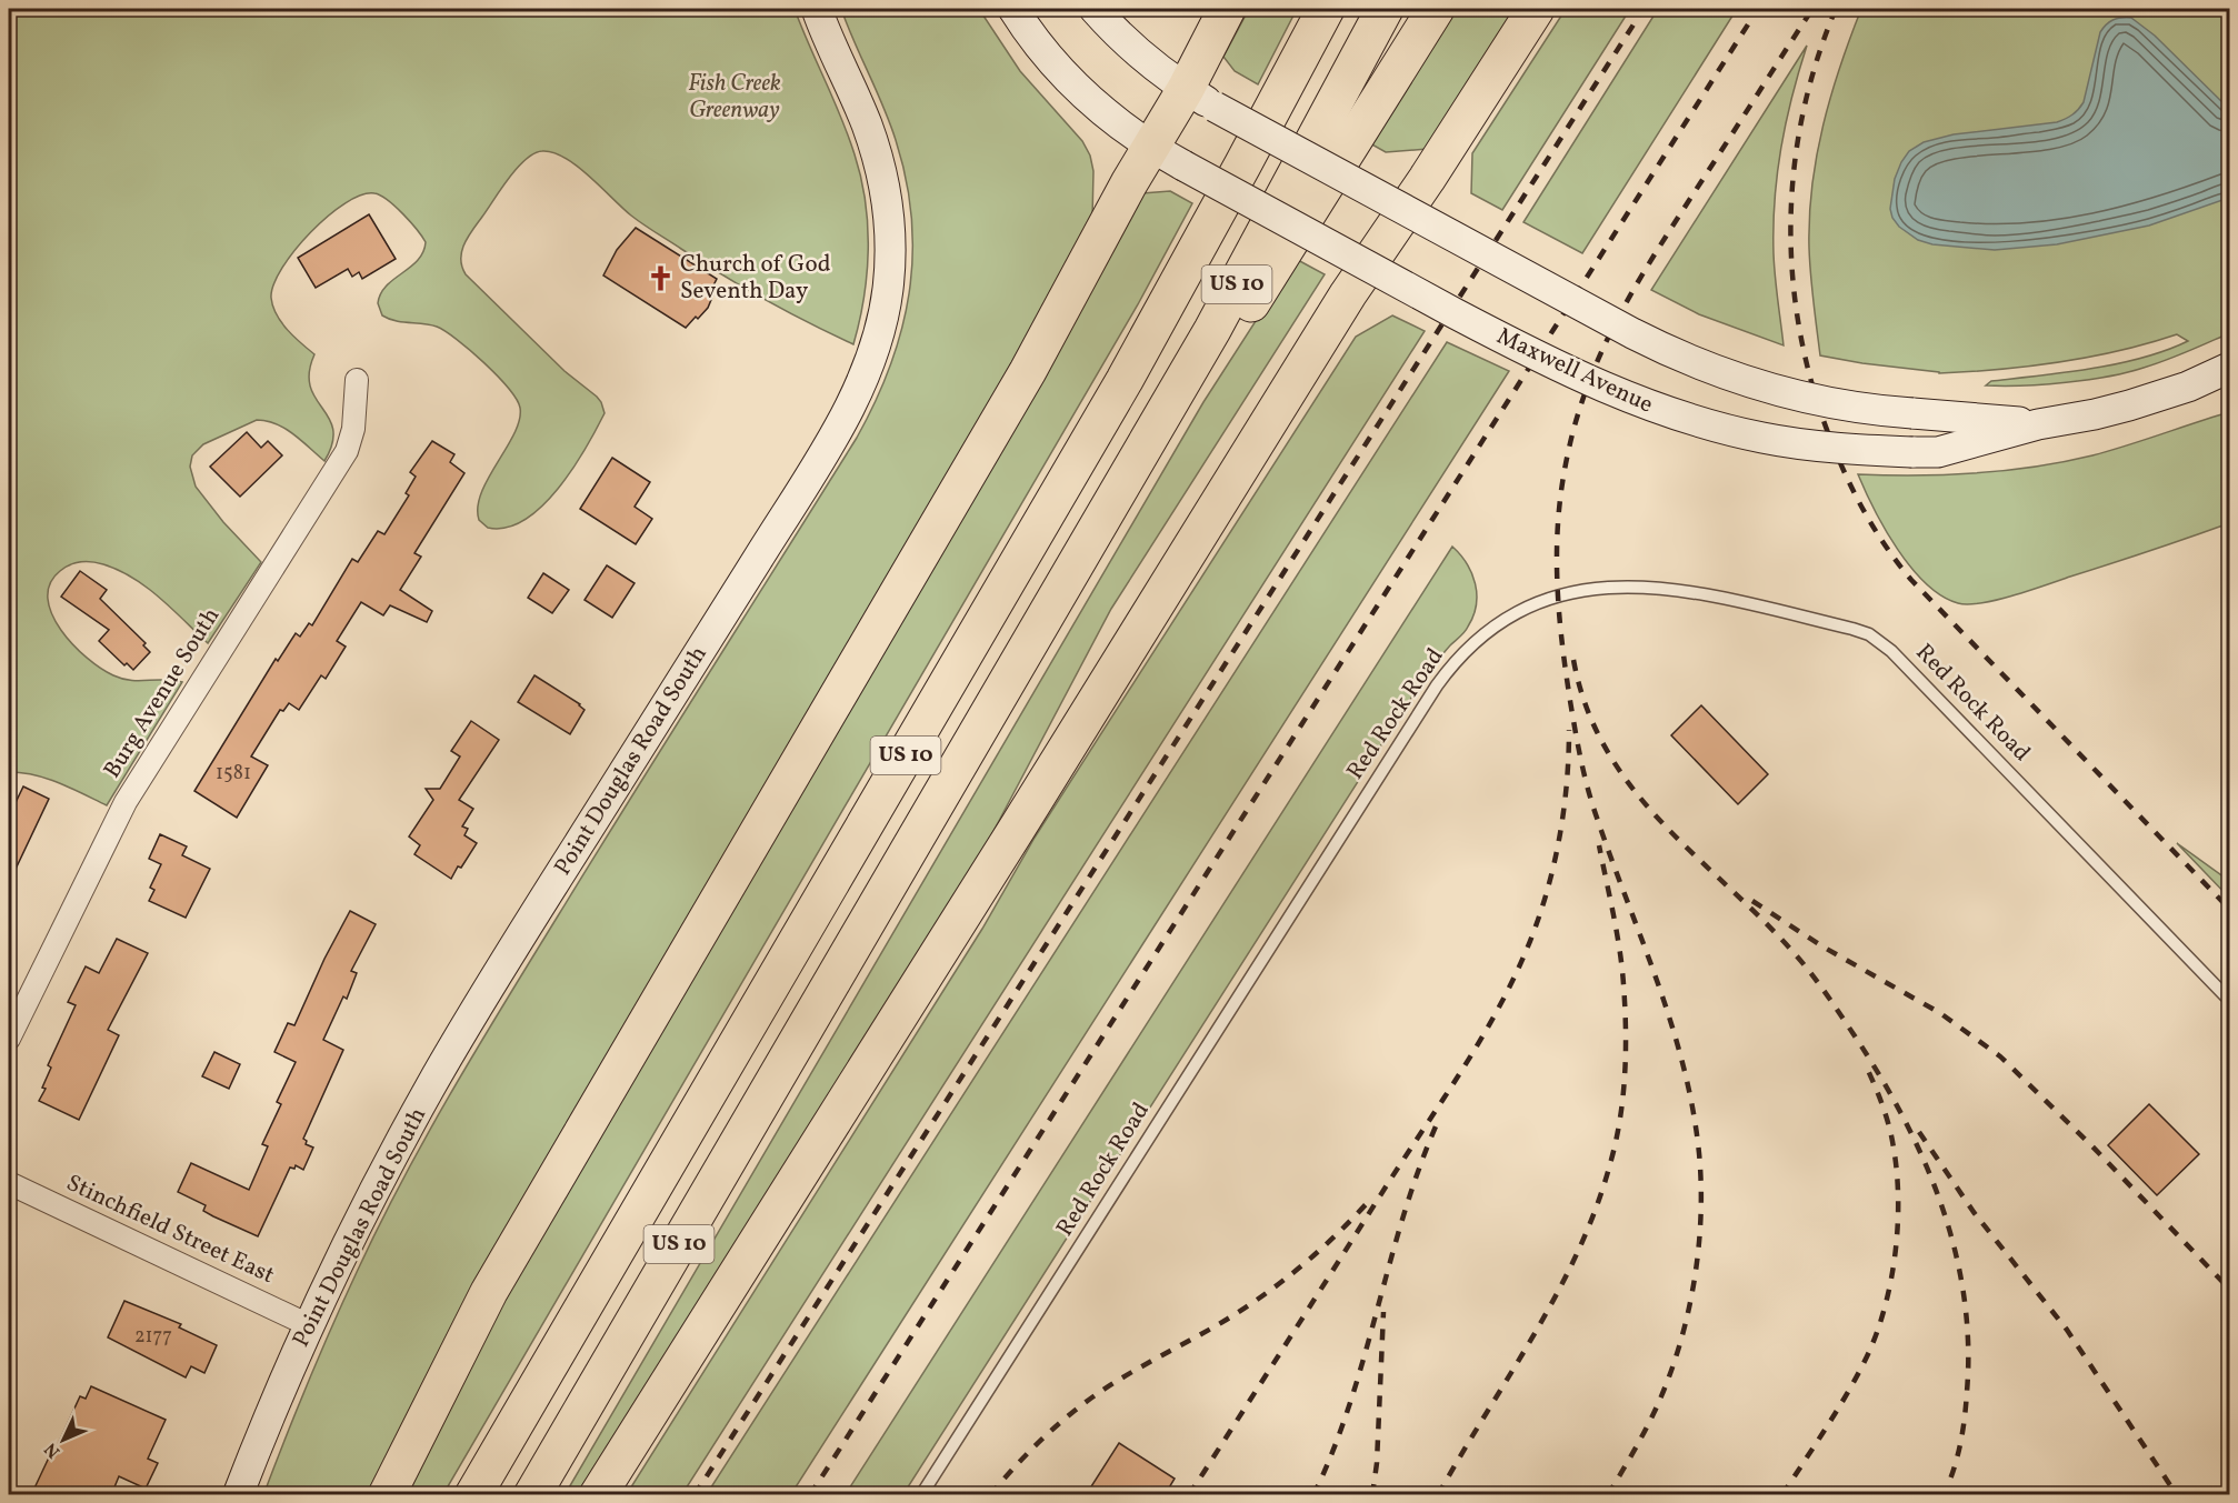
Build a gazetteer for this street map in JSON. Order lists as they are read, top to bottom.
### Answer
{
  "streets": {
    "highway": ["US 10"],
    "main road": ["Maxwell Avenue", "Point Douglas Road South"],
    "street": ["Burg Avenue South", "Stinchfield Street East"],
    "lane": ["Red Rock Road"]
  },
  "crossings": [
    ["Point Douglas Road South", "Stinchfield Street East"]
  ],
  "parks": ["Fish Creek Greenway"],
  "places": {
    "church": ["Church of God Seventh Day"]
  },
  "house_numbers": ["1581", "2177"],
  "north": "bottom left"
}
